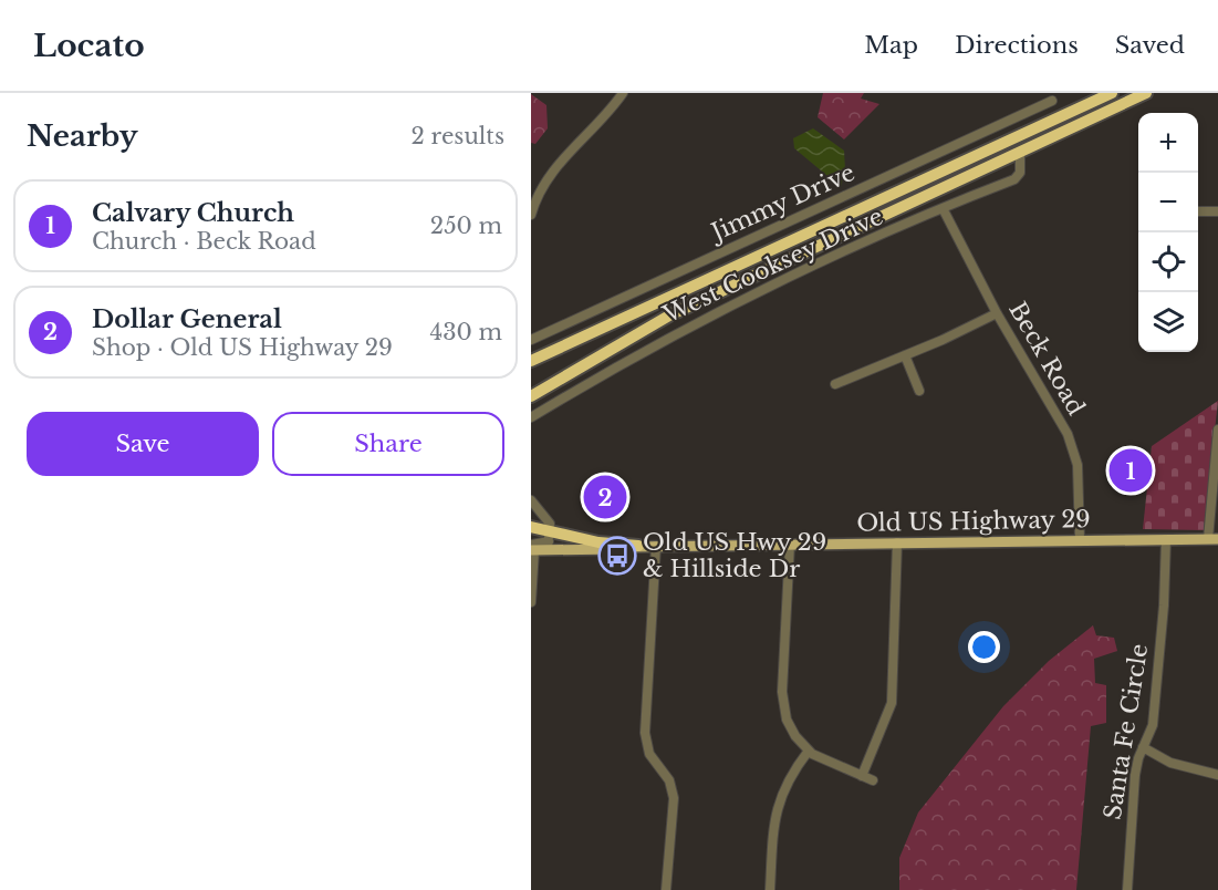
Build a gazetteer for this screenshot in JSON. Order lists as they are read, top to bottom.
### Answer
{
  "streets": {
    "main road": ["Old US Highway 29"],
    "street": [
      "Jimmy Drive",
      "West Cooksey Drive",
      "Beck Road",
      "Santa Fe Circle"
    ]
  },
  "crossings": [
    ["West Cooksey Drive", "Beck Road"],
    ["Beck Road", "Old US Highway 29"],
    ["Old US Highway 29", "Santa Fe Circle"]
  ],
  "places": {
    "bus stop": ["Old US Hwy 29 & Hillside Dr"]
  },
  "page": {
    "header": "Locato",
    "nav": ["Map", "Directions", "Saved"],
    "heading": ["Nearby", "2 results"],
    "map_buttons": ["+", "−"],
    "list": [
      {
        "mark": "1",
        "name": "Calvary Church",
        "note": "Church · Beck Road",
        "value": "250 m"
      },
      {
        "mark": "2",
        "name": "Dollar General",
        "note": "Shop · Old US Highway 29",
        "value": "430 m"
      }
    ],
    "buttons": ["Save", "Share"],
    "pins": ["1", "2"]
  }
}
